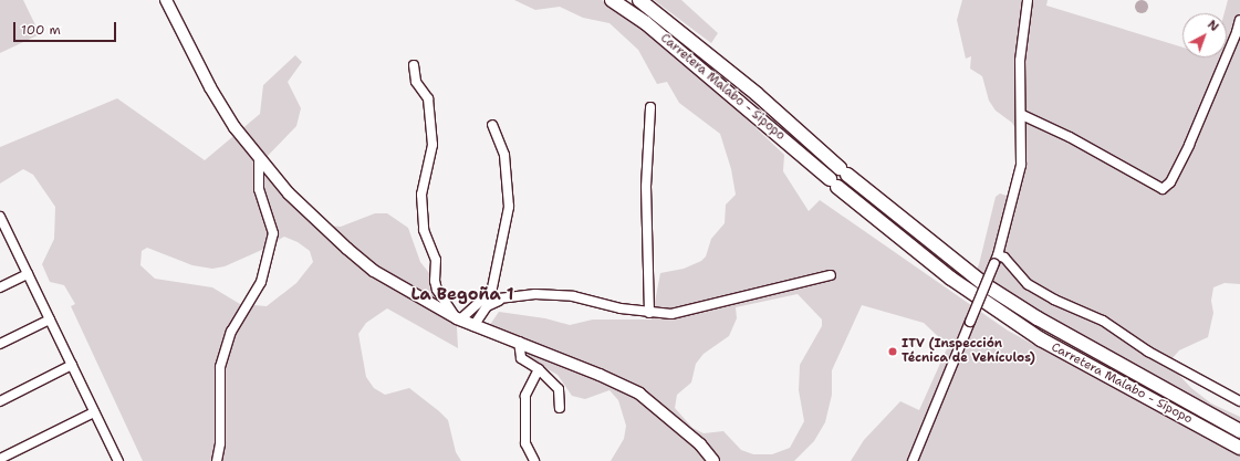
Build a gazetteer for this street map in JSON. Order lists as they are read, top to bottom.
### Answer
{
  "streets": {
    "highway": ["Carretera Malabo - Sipopo"]
  },
  "districts": ["La Begoña 1"],
  "places": ["ITV (Inspección Técnica de Vehículos)"],
  "scale_bar": "100 m",
  "north": "top right"
}
